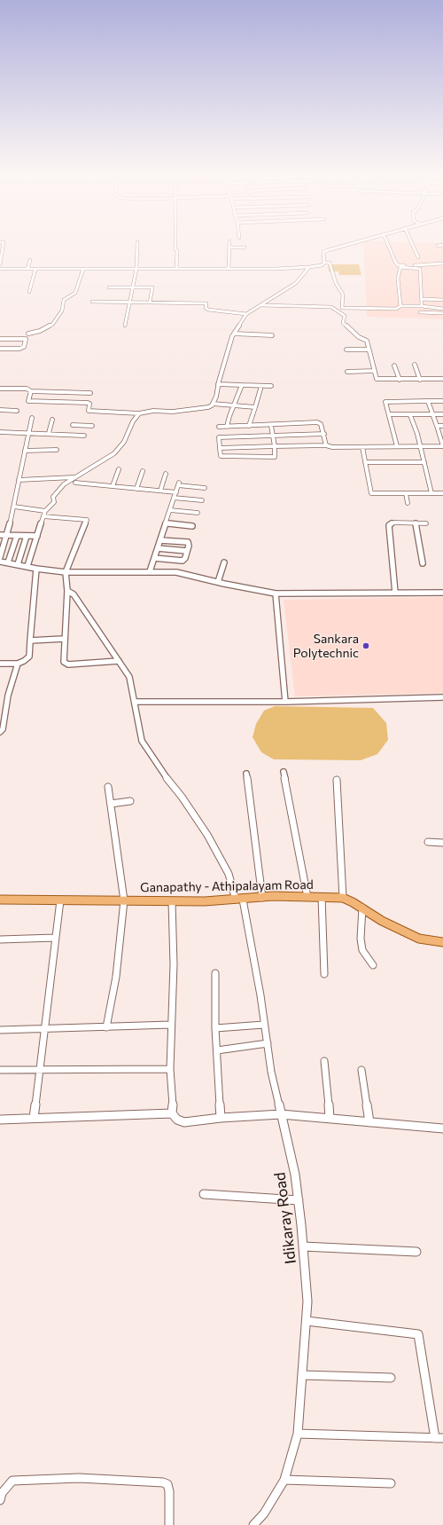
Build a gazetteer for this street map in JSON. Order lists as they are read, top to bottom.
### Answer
{
  "streets": {
    "main road": ["Ganapathy - Athipalayam Road"],
    "street": ["Idikaray Road"]
  },
  "crossings": [
    ["Ganapathy - Athipalayam Road", "Idikaray Road"]
  ],
  "places": ["Sankara Polytechnic"]
}
